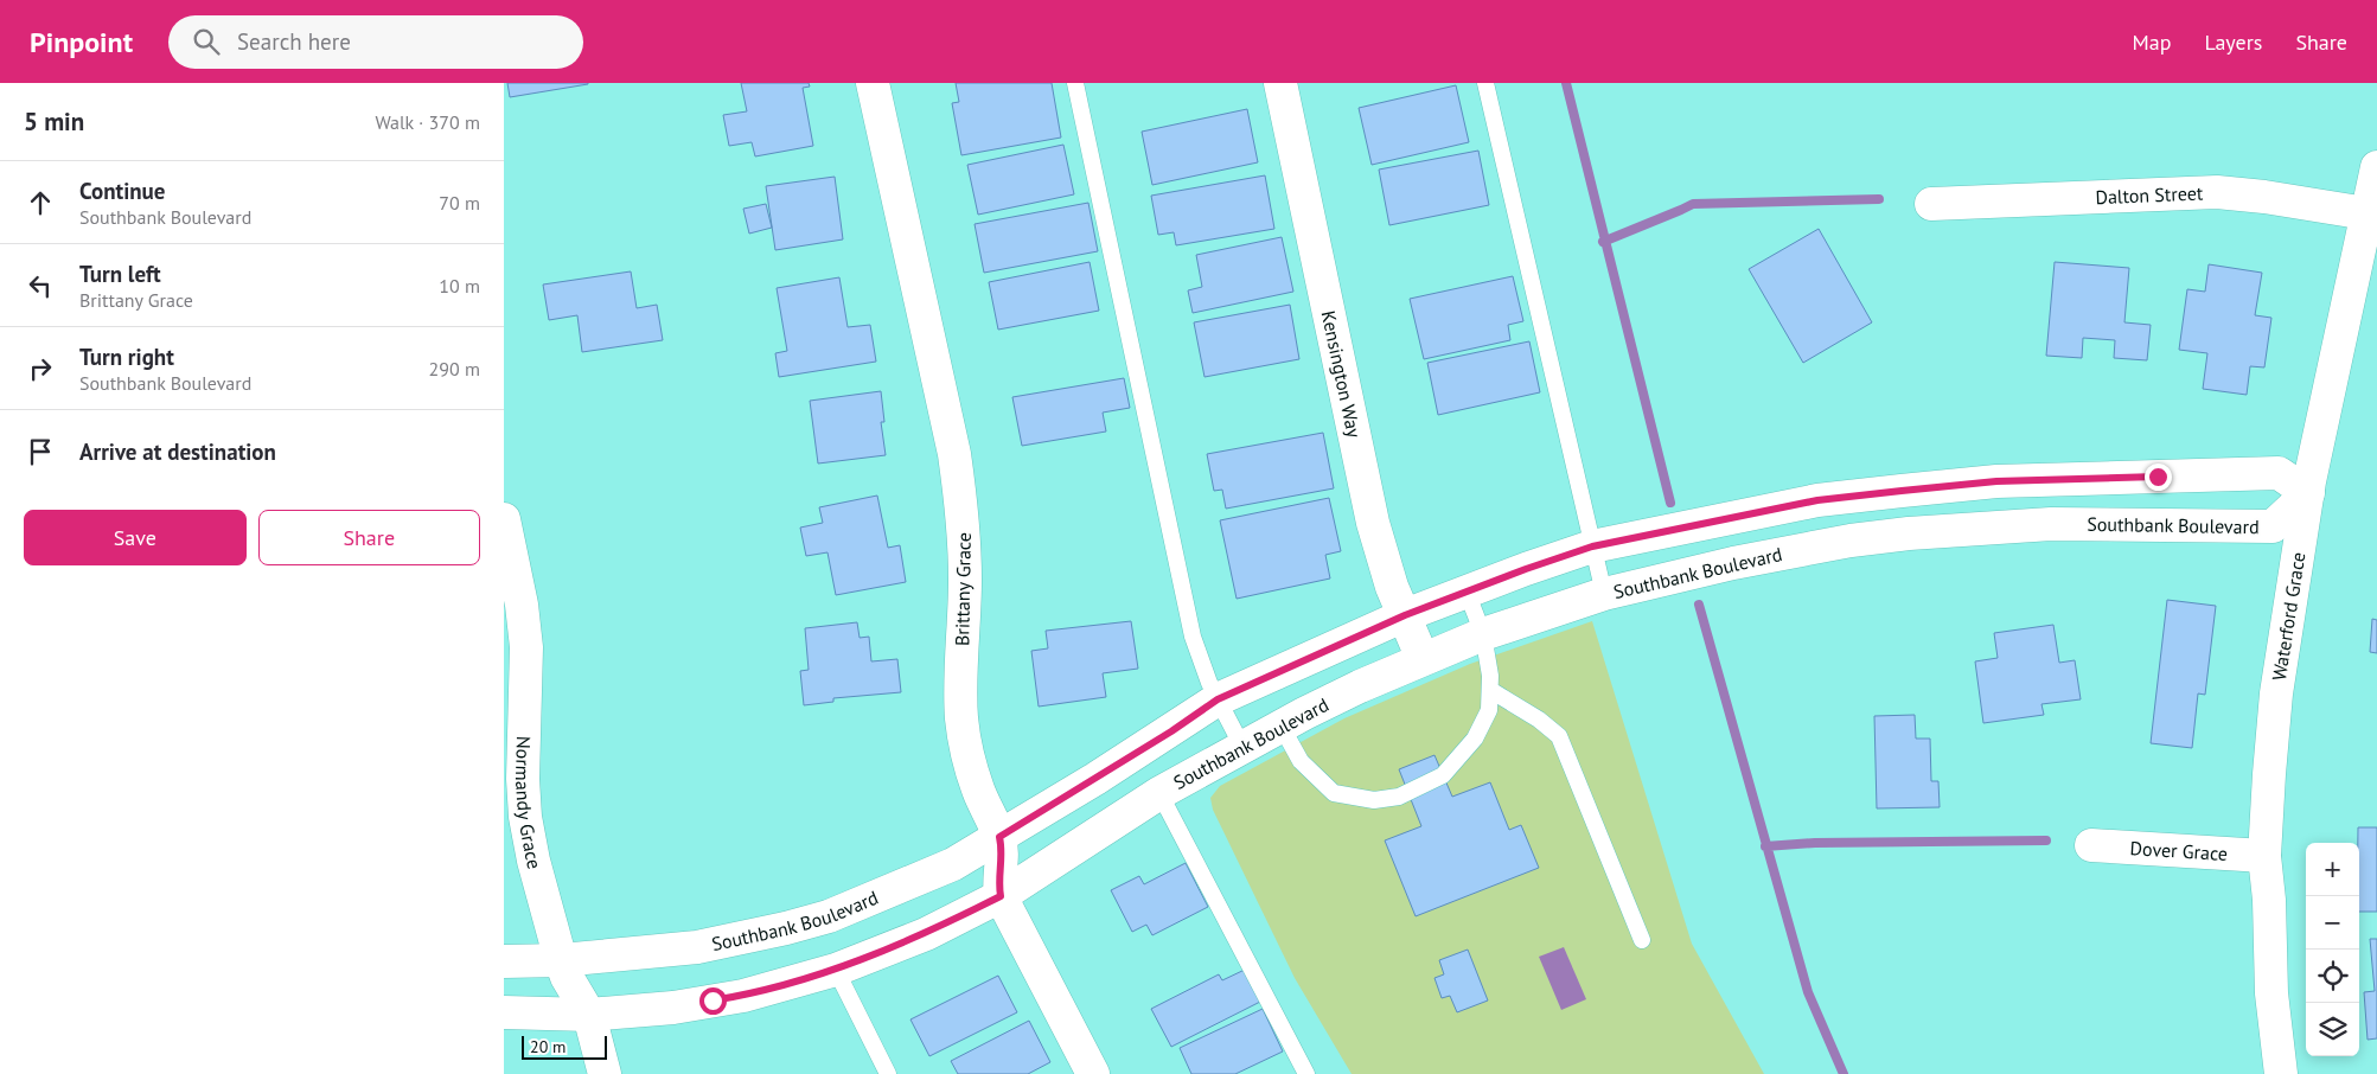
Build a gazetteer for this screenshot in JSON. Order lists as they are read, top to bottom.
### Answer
{
  "streets": {
    "street": [
      "Dalton Street",
      "Kensington Way",
      "Southbank Boulevard",
      "Brittany Grace",
      "Waterford Grace",
      "Normandy Grace",
      "Dover Grace"
    ]
  },
  "crossings": [
    ["Dalton Street", "Waterford Grace"],
    ["Kensington Way", "Southbank Boulevard"],
    ["Southbank Boulevard", "Brittany Grace"],
    ["Southbank Boulevard", "Waterford Grace"],
    ["Southbank Boulevard", "Normandy Grace"],
    ["Waterford Grace", "Dover Grace"]
  ],
  "scale_bar": "20 m",
  "page": {
    "header": "Pinpoint",
    "search": "Search here",
    "nav": ["Map", "Layers", "Share"],
    "heading": ["5 min", "Walk · 370 m"],
    "list": [
      ["Continue", "Southbank Boulevard", "70 m"],
      ["Turn left", "Brittany Grace", "10 m"],
      ["Turn right", "Southbank Boulevard", "290 m"],
      "Arrive at destination"
    ],
    "buttons": ["Save", "Share"],
    "map_buttons": ["+", "−"],
    "scale": "20 m"
  }
}
